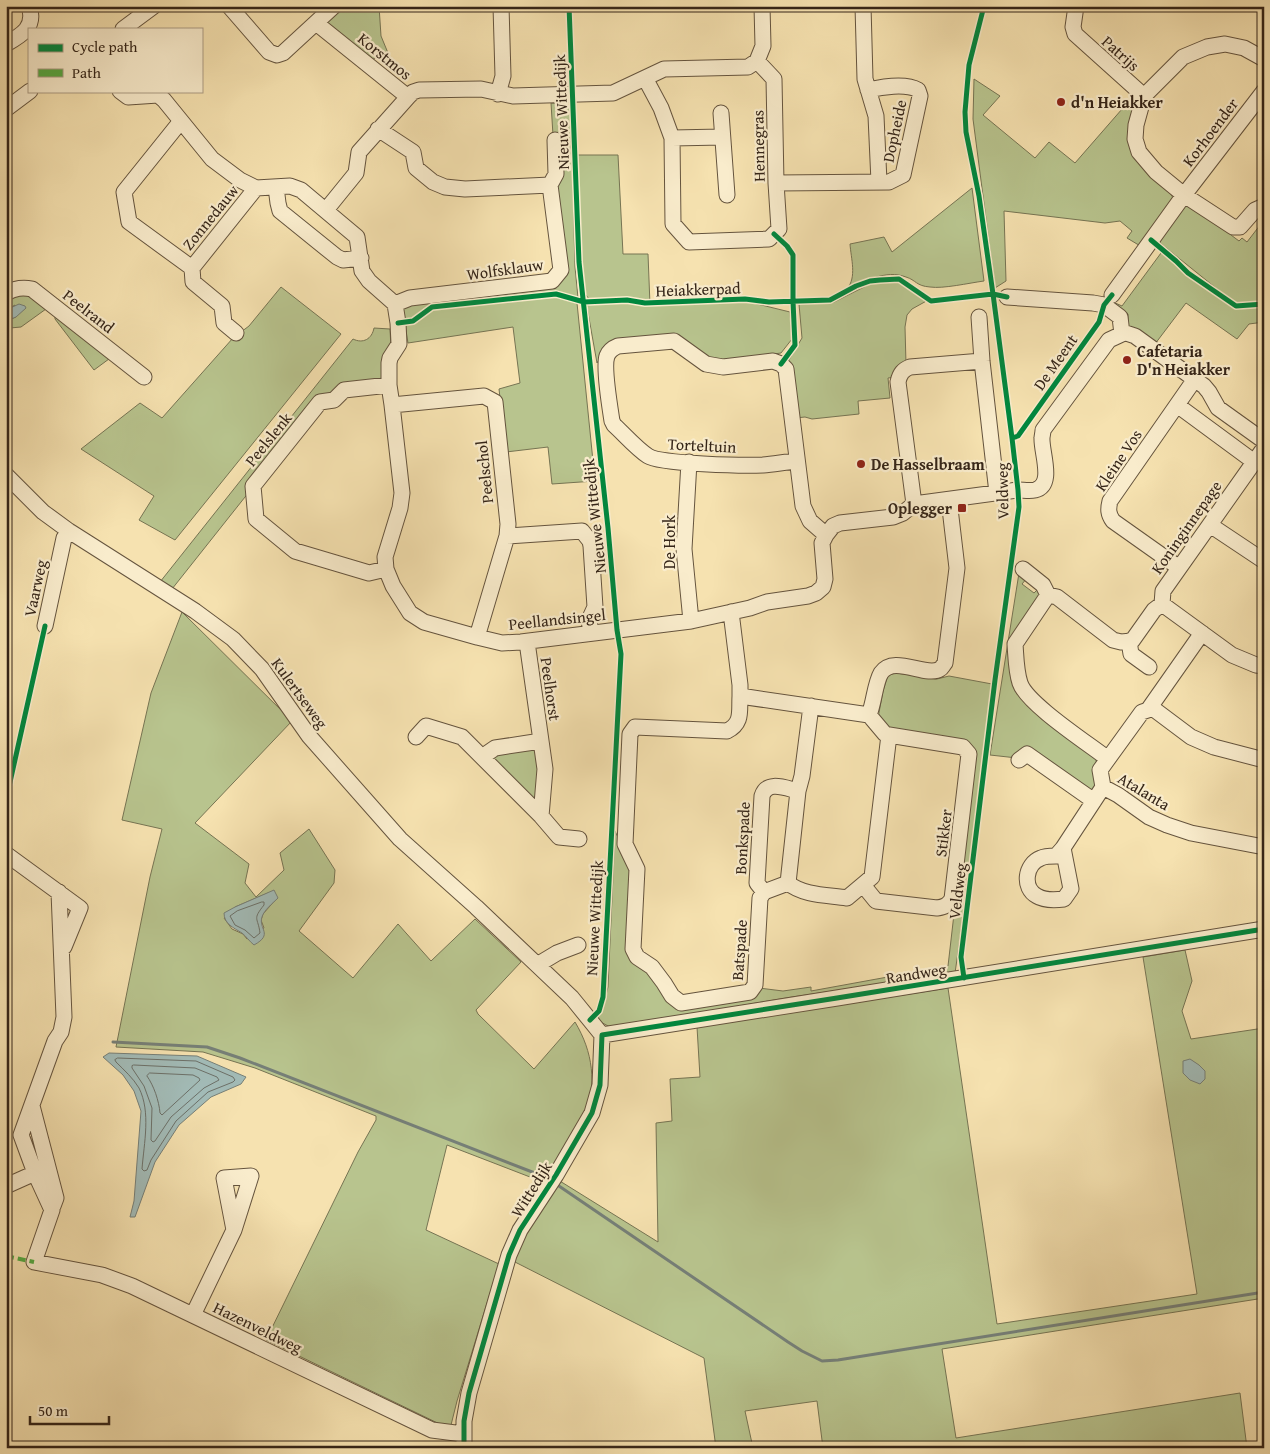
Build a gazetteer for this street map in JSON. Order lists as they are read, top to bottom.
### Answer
{
  "streets": {
    "street": [
      "Patrijs",
      "Korstmos",
      "Dopheide",
      "Korhoender",
      "Hennegras",
      "Zonnedauw",
      "Wolfsklauw",
      "Peelrand",
      "De Meent",
      "Peelslenk",
      "Torteltuin",
      "Kleine Vos",
      "Peelschol",
      "Koninginnepage",
      "De Hork",
      "Vaarweg",
      "Peellandsingel",
      "Peelhorst",
      "Kulertseweg",
      "Atalanta",
      "Stikker",
      "Bonkspade",
      "Batspade",
      "Randweg",
      "Wittedijk",
      "Hazenveldweg"
    ],
    "cycle path": ["Nieuwe Wittedijk", "Heiakkerpad", "Veldweg"]
  },
  "crossings": [
    ["Patrijs", "Korhoender"],
    ["Dopheide", "Hennegras"],
    ["Peelslenk", "Peellandsingel"],
    ["Torteltuin", "De Hork"],
    ["Torteltuin", "Peellandsingel"],
    ["Kleine Vos", "Koninginnepage"],
    ["Peelschol", "Peellandsingel"],
    ["De Hork", "Peellandsingel"],
    ["Vaarweg", "Kulertseweg"],
    ["Peellandsingel", "Peelhorst"],
    ["Kulertseweg", "Randweg"],
    ["Kulertseweg", "Wittedijk"],
    ["Bonkspade", "Batspade"],
    ["Randweg", "Wittedijk"],
    ["Wittedijk", "Hazenveldweg"]
  ],
  "places": {
    "other": ["d'n Heiakker", "Cafetaria D'n Heiakker", "De Hasselbraam"],
    "transit": ["Oplegger"]
  },
  "legend": ["Cycle path", "Path"],
  "scale_bar": "50 m"
}
